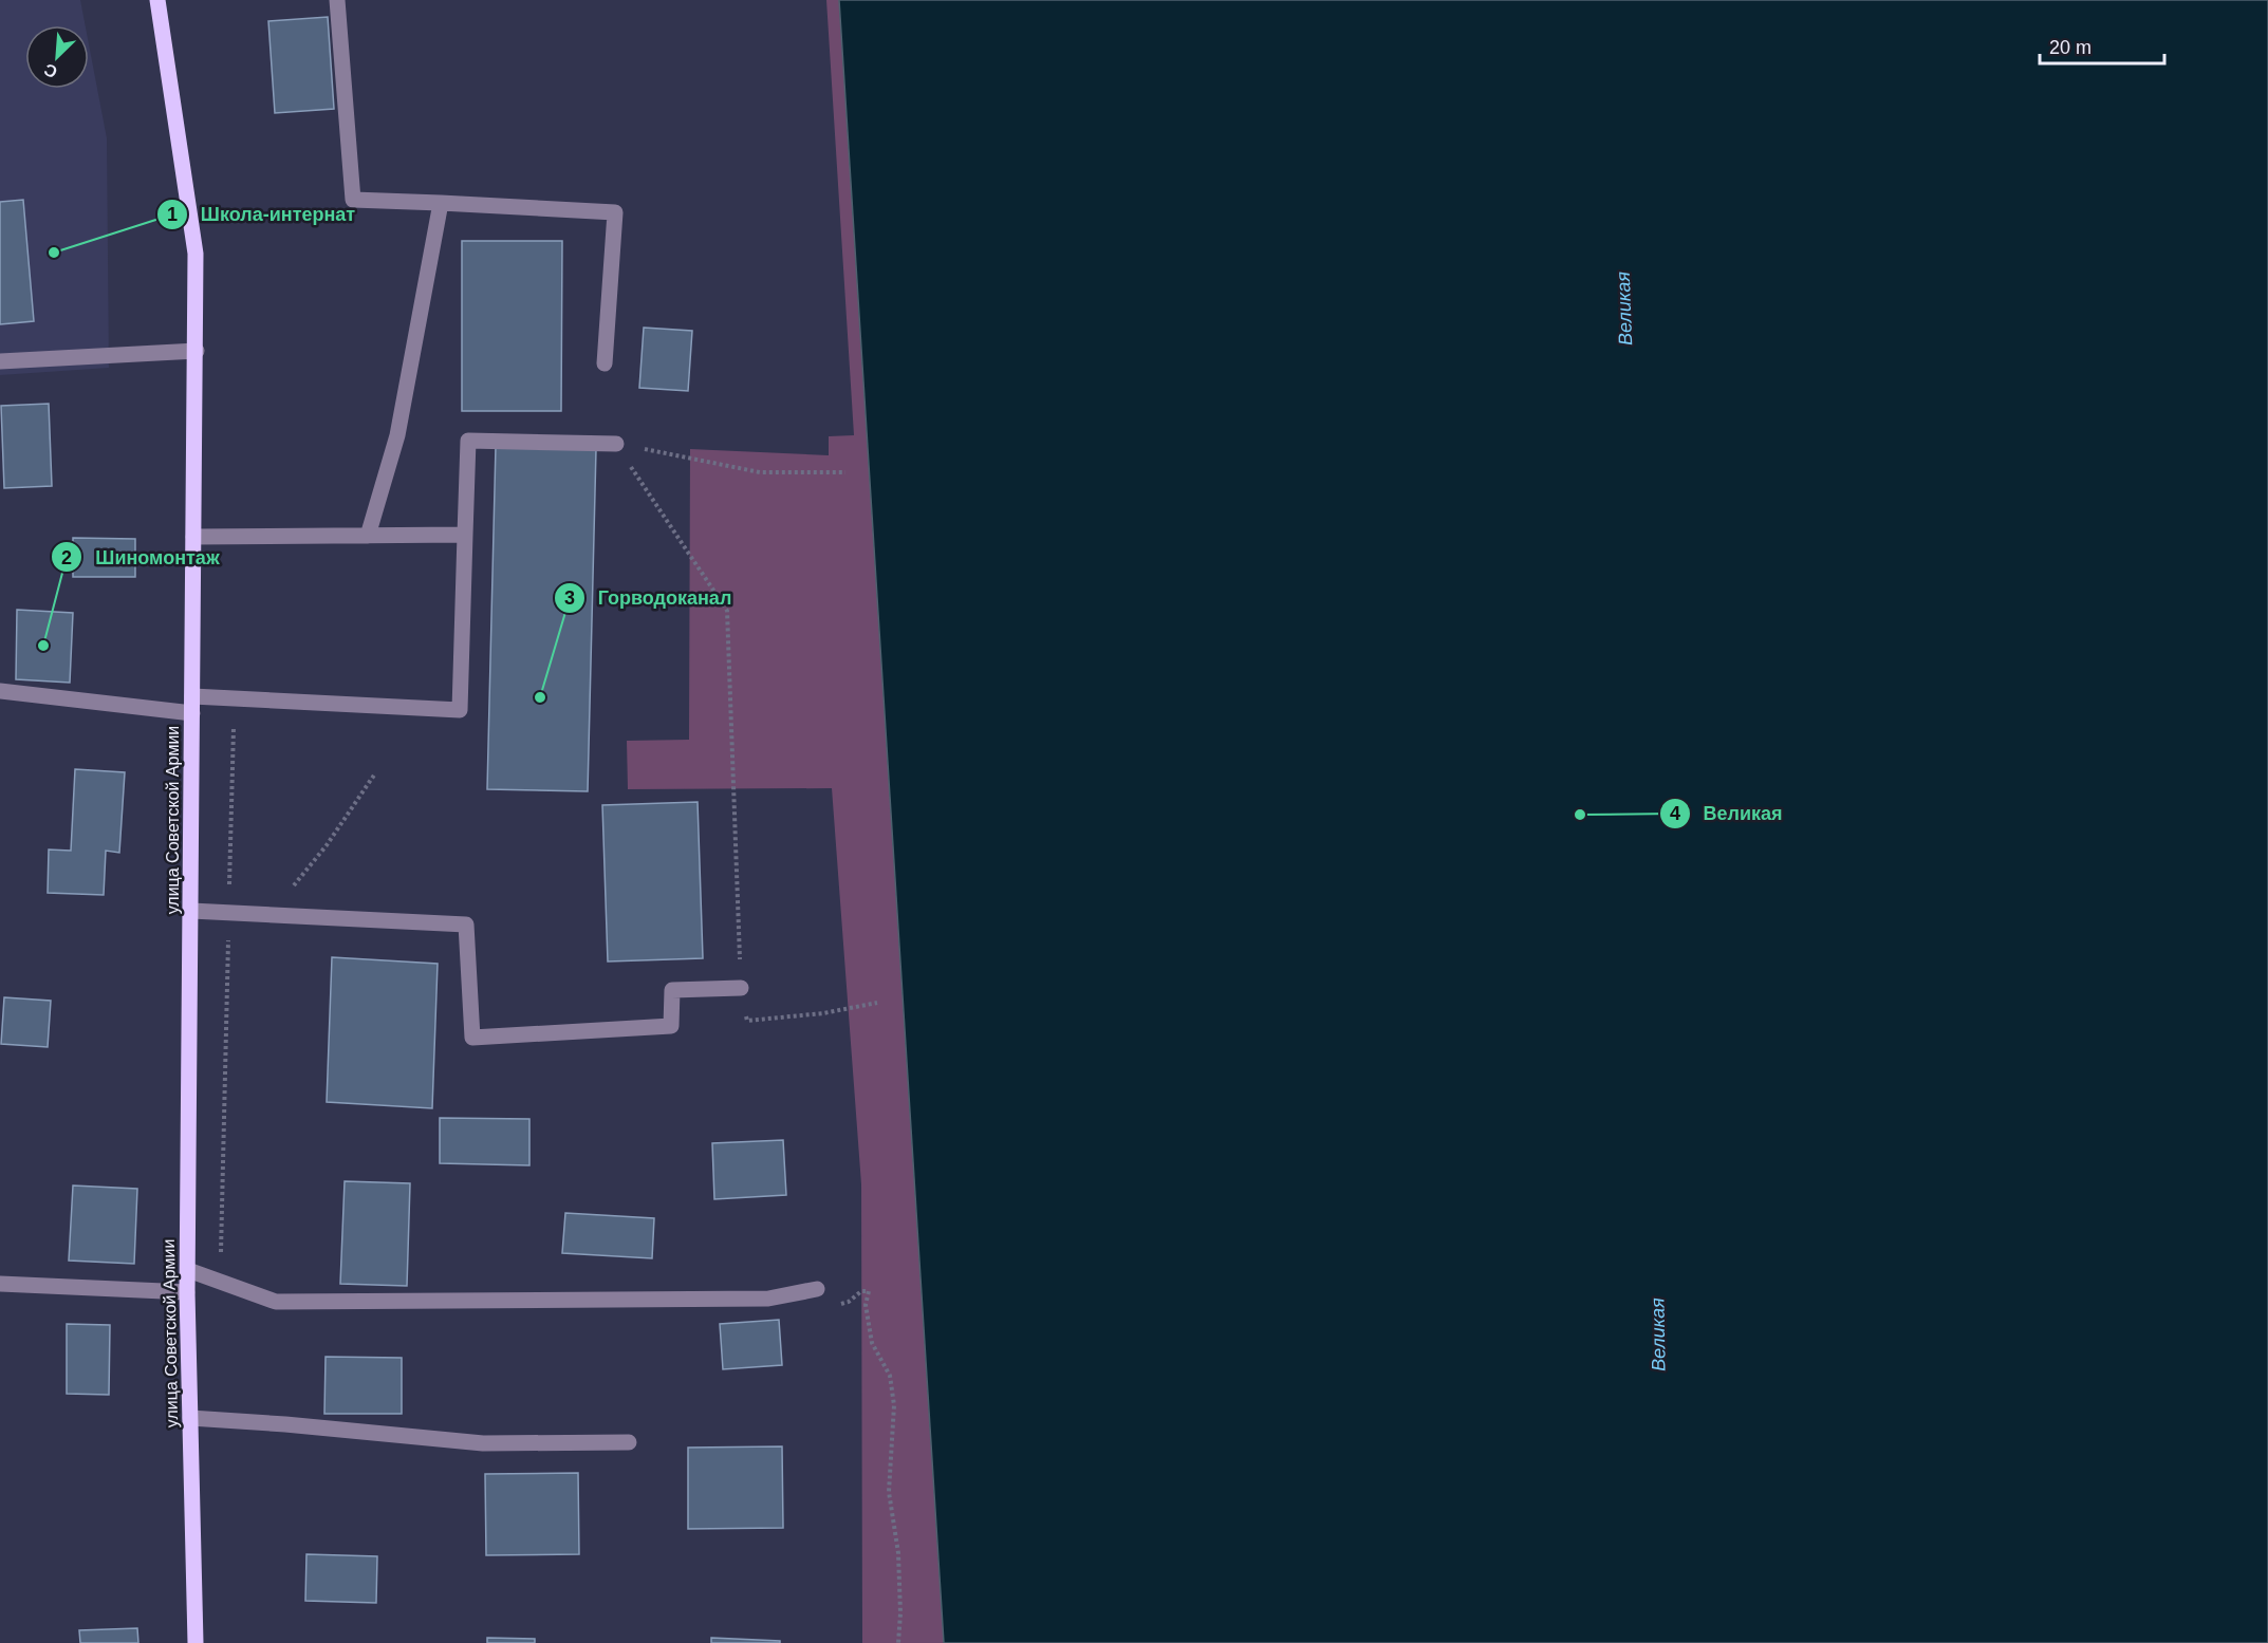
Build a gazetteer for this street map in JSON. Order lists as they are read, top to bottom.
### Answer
{
  "streets": {
    "main road": ["улица Советской Армии"]
  },
  "water": ["Великая"],
  "places": [
    "Школа-интернат",
    "Шиномонтаж",
    "Горводоканал",
    "Великая"
  ],
  "scale_bar": "20 m",
  "north": "bottom left"
}
